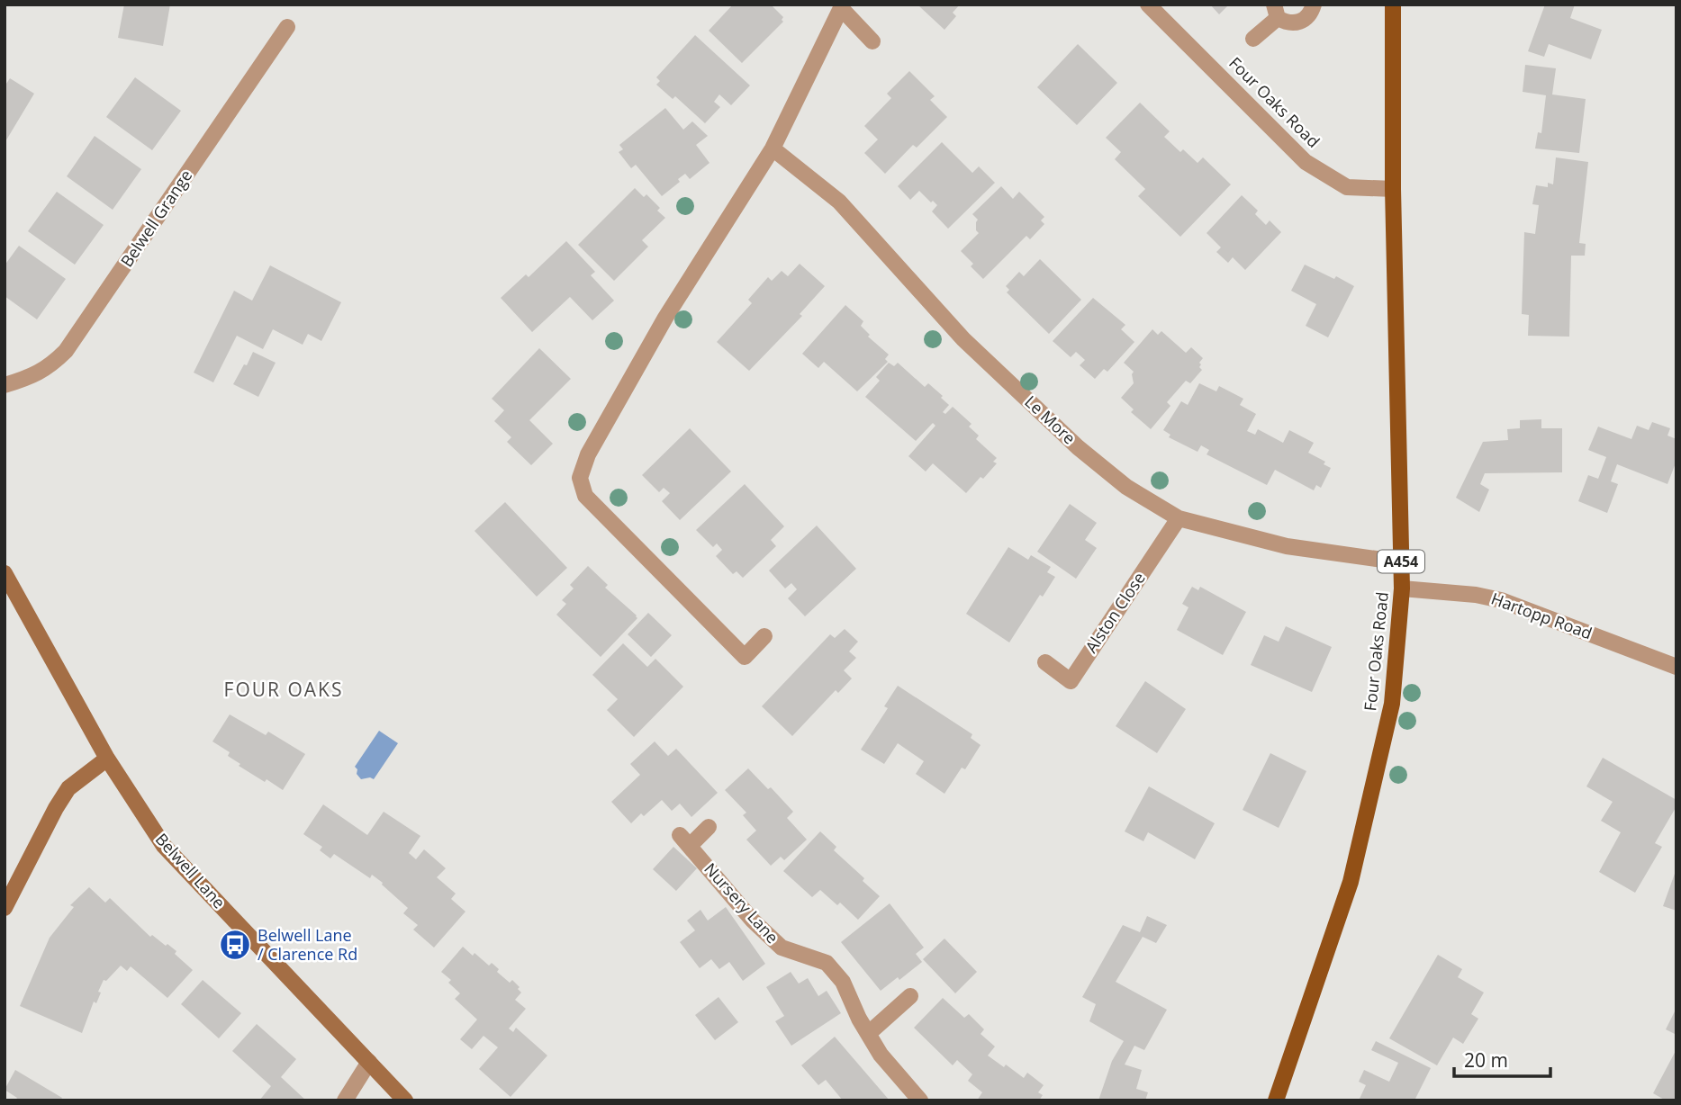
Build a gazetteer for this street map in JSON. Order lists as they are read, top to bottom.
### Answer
{
  "streets": {
    "main road": ["Four Oaks Road", "A454", "Belwell Lane"],
    "street": [
      "Belwell Grange",
      "Le More",
      "Alston Close",
      "Hartopp Road",
      "Nursery Lane"
    ]
  },
  "crossings": [
    ["Four Oaks Road", "Le More"],
    ["Four Oaks Road", "Hartopp Road"],
    ["Le More", "Alston Close"]
  ],
  "districts": ["FOUR OAKS"],
  "places": {
    "bus stop": ["Belwell Lane / Clarence Rd"]
  },
  "scale_bar": "20 m"
}
